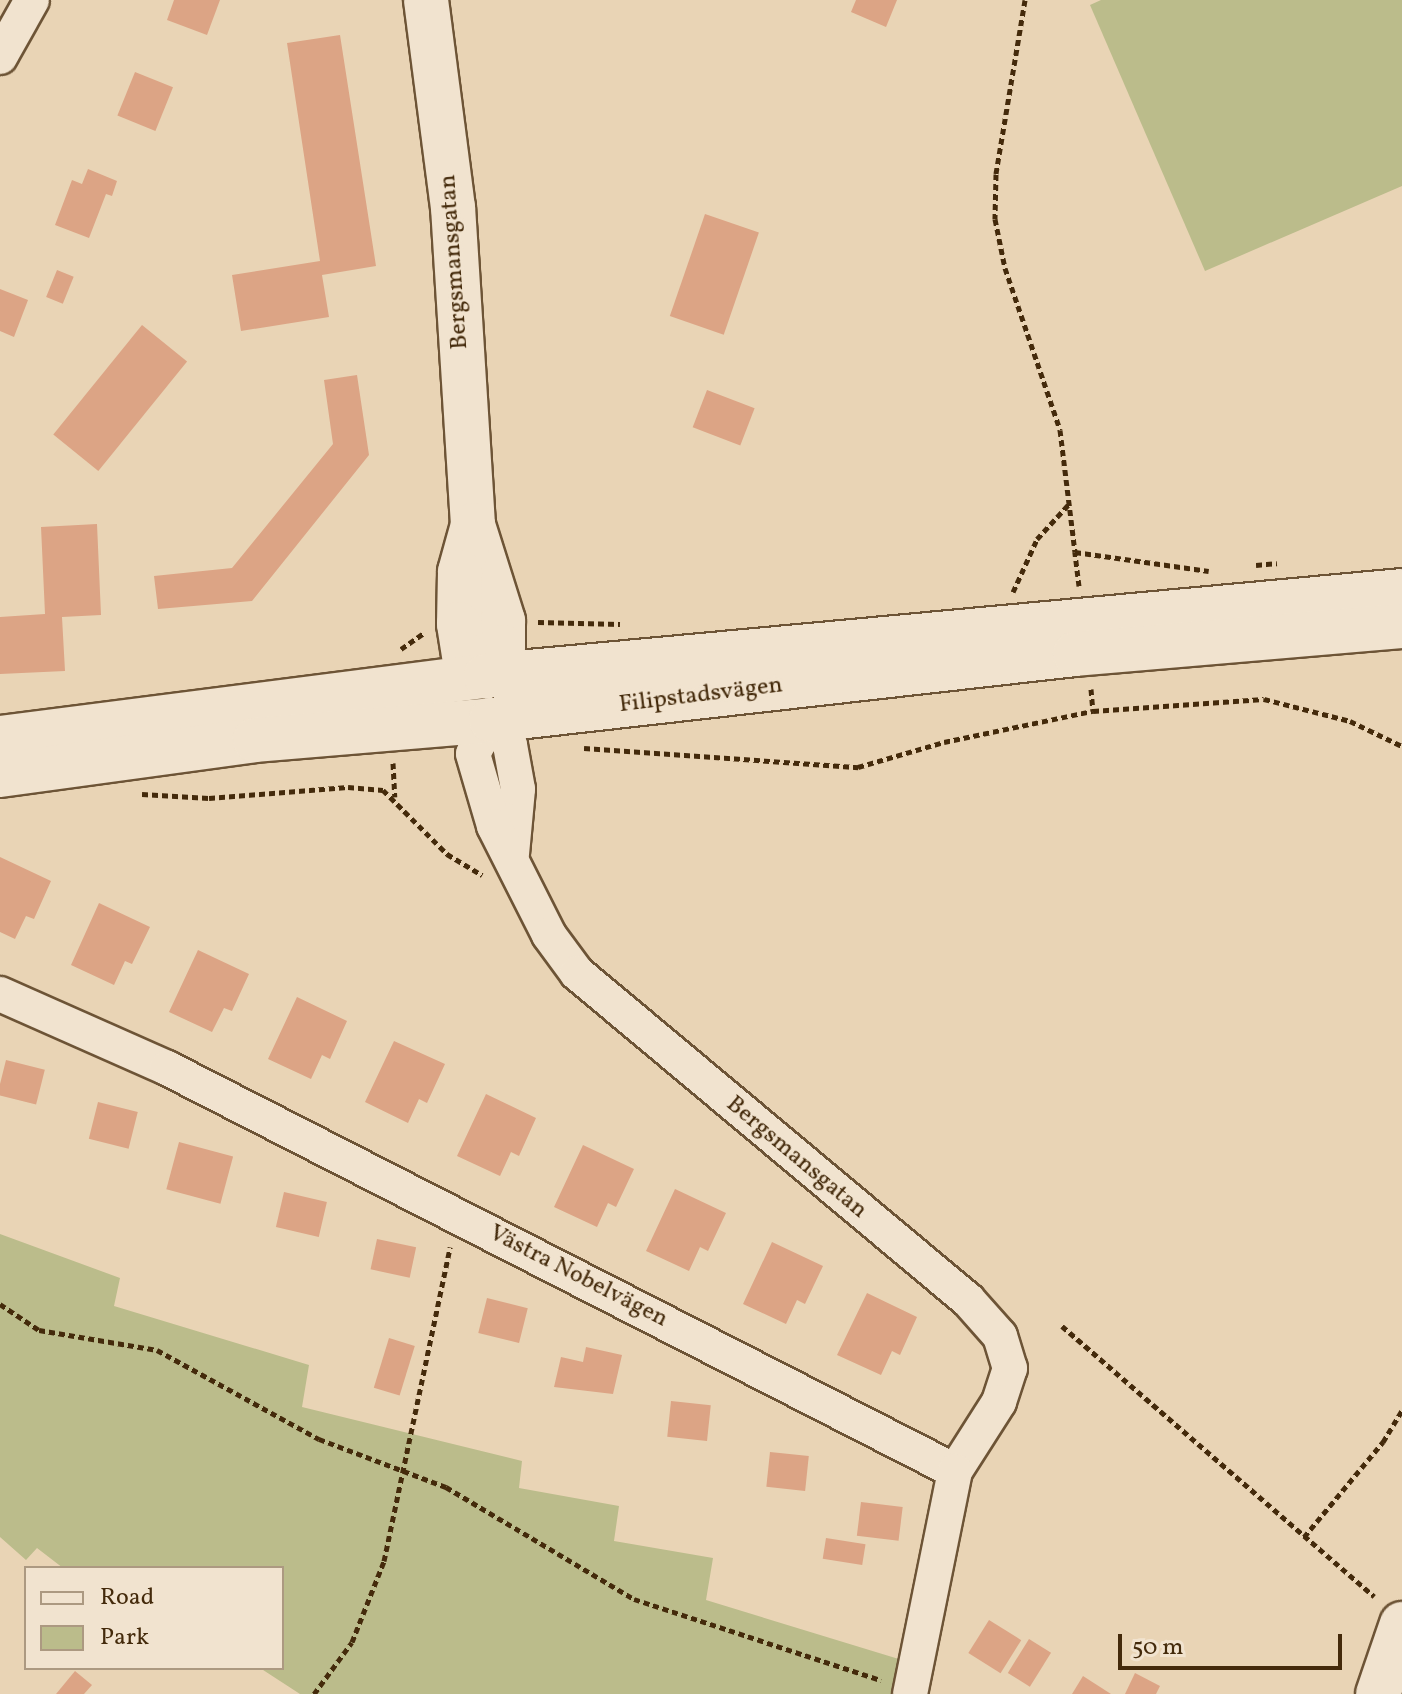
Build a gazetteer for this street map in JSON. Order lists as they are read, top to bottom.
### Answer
{
  "streets": {
    "street": ["Bergsmansgatan", "Filipstadsvägen", "Västra Nobelvägen"]
  },
  "crossings": [
    ["Bergsmansgatan", "Filipstadsvägen"],
    ["Bergsmansgatan", "Västra Nobelvägen"]
  ],
  "legend": ["Road", "Park"],
  "scale_bar": "50 m"
}
